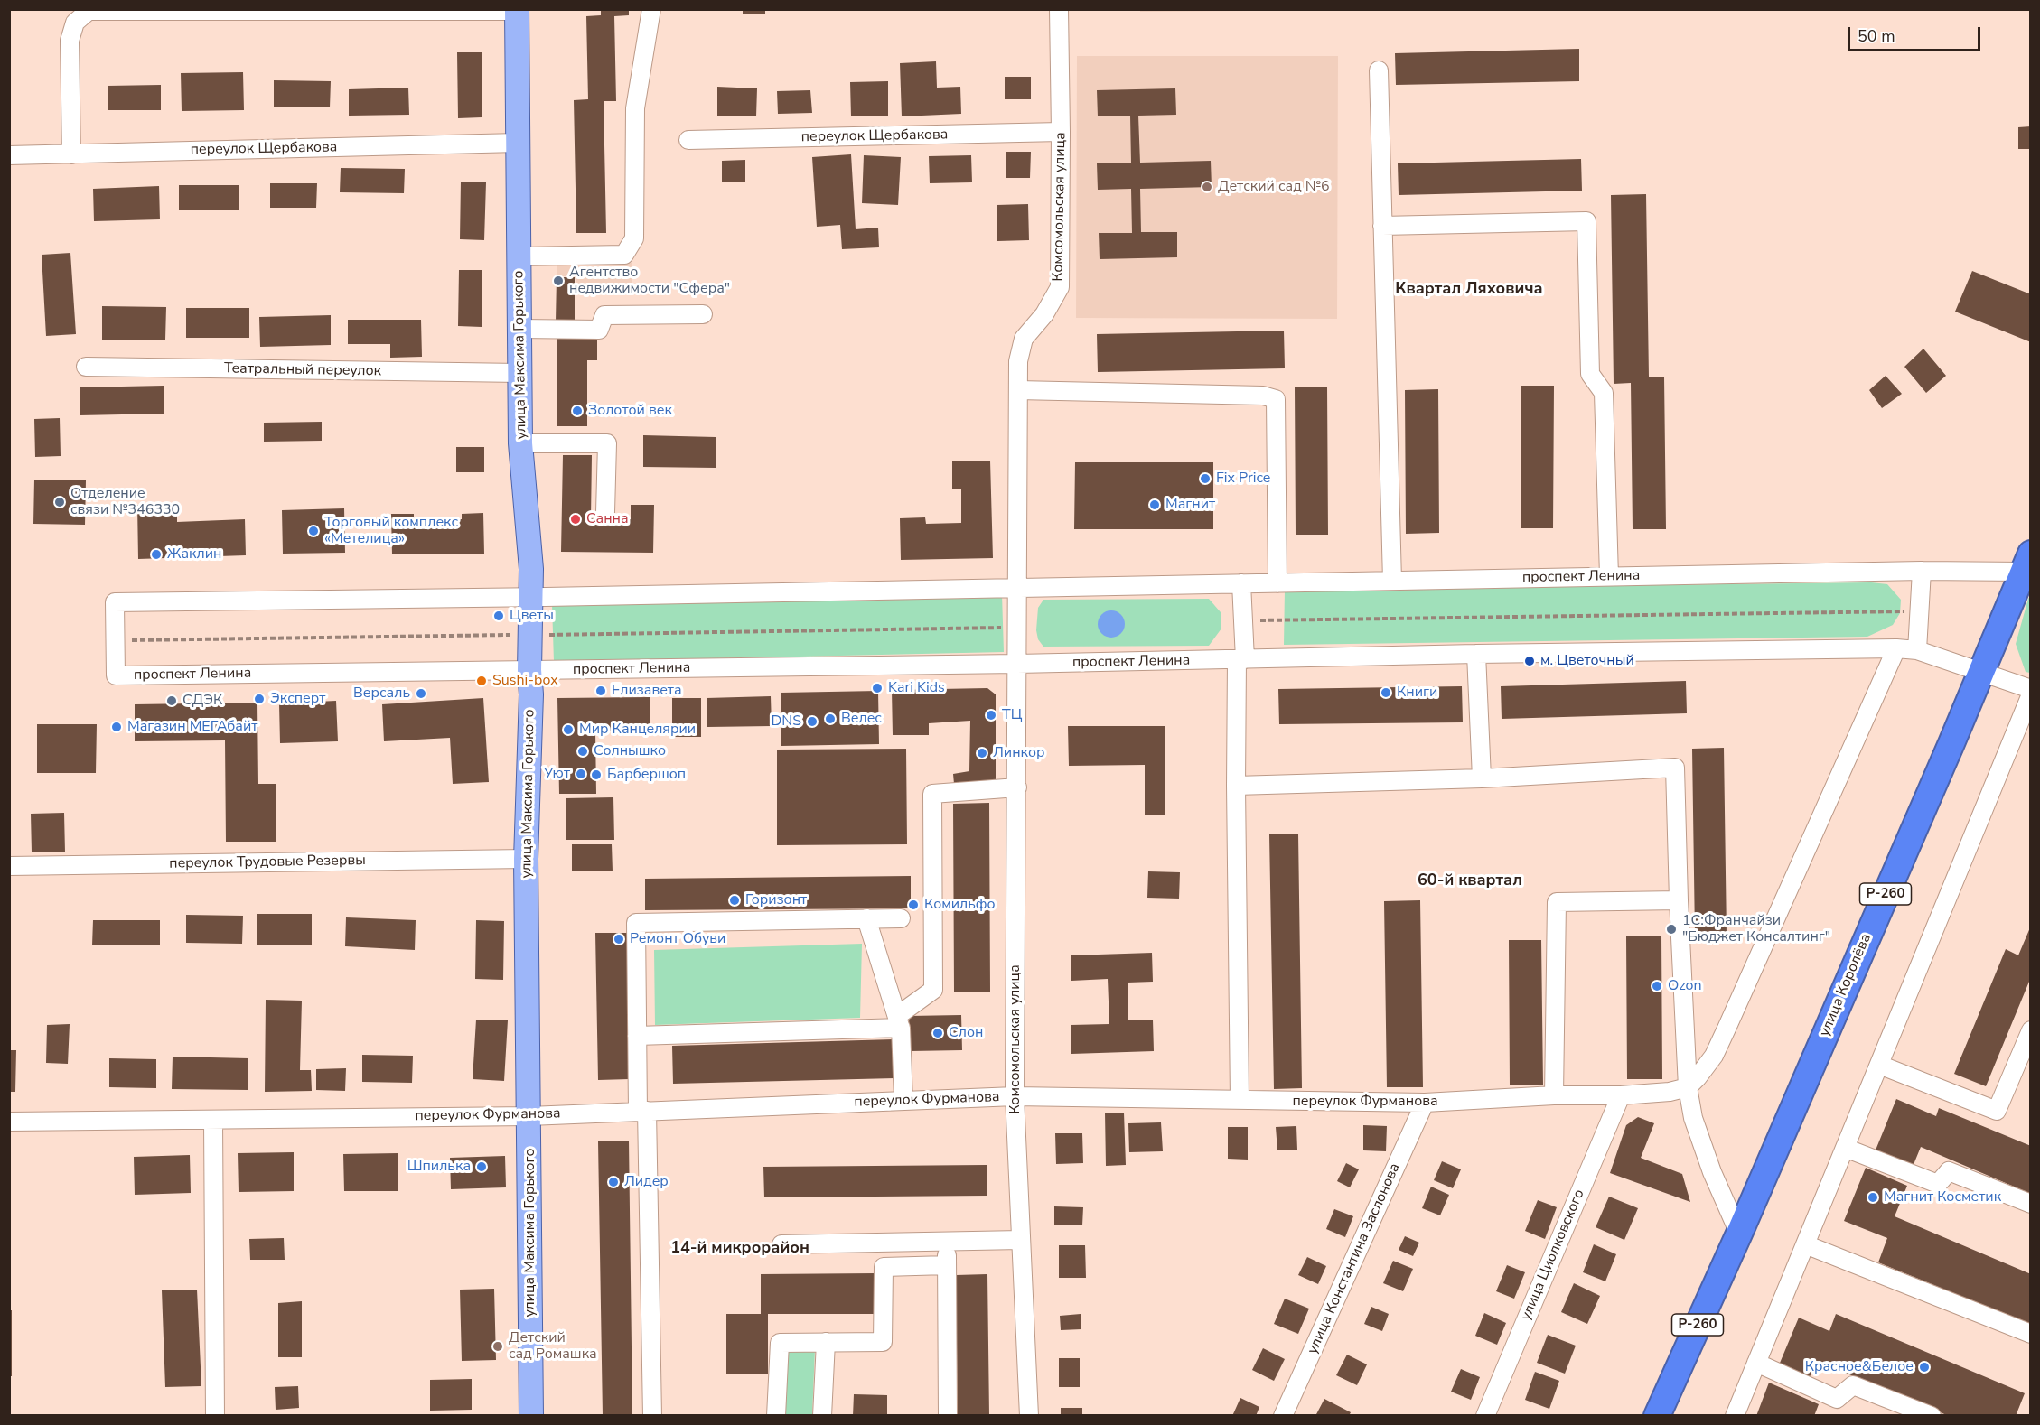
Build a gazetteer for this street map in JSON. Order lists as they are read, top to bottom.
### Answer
{
  "streets": {
    "highway": ["Р-260", "улица Королёва"],
    "main road": ["улица Максима Горького"],
    "street": [
      "переулок Щербакова",
      "Комсомольская улица",
      "Театральный переулок",
      "проспект Ленина",
      "переулок Трудовые Резервы",
      "переулок Фурманова",
      "улица Циолковского",
      "улица Константина Заслонова"
    ]
  },
  "crossings": [
    ["переулок Щербакова", "Комсомольская улица"],
    ["переулок Щербакова", "улица Максима Горького"],
    ["Комсомольская улица", "проспект Ленина"],
    ["Комсомольская улица", "переулок Фурманова"],
    ["улица Максима Горького", "Театральный переулок"],
    ["улица Максима Горького", "проспект Ленина"],
    ["улица Максима Горького", "переулок Трудовые Резервы"],
    ["улица Максима Горького", "переулок Фурманова"],
    ["проспект Ленина", "улица Королёва"],
    ["переулок Фурманова", "улица Циолковского"],
    ["переулок Фурманова", "улица Константина Заслонова"]
  ],
  "districts": ["Квартал Ляховича", "60-й квартал", "14-й микрорайон"],
  "places": [
    "Детский сад №6",
    "Агентство недвижимости \"Сфера\"",
    "Золотой век",
    "Fix Price",
    "Отделение связи №346330",
    "Магнит",
    "Санна",
    "Торговый комплекс «Метелица»",
    "Жаклин",
    "Цветы",
    "м. Цветочный",
    "Sushi-box",
    "Kari Kids",
    "Елизавета",
    "Книги",
    "Версаль",
    "Эксперт",
    "СДЭК",
    "ТЦ",
    "Велес",
    "DNS",
    "Магазин МЕГАбайт",
    "Мир Канцелярии",
    "Солнышко",
    "Линкор",
    "Уют",
    "Барбершоп",
    "Горизонт",
    "Комильфо",
    "1С:Франчайзи \"Бюджет Консалтинг\"",
    "Ремонт Обуви",
    "Ozon",
    "Слон",
    "Шпилька",
    "Лидер",
    "Магнит Косметик",
    "Детский сад Ромашка",
    "Красное&Белое"
  ],
  "scale_bar": "50 m"
}
